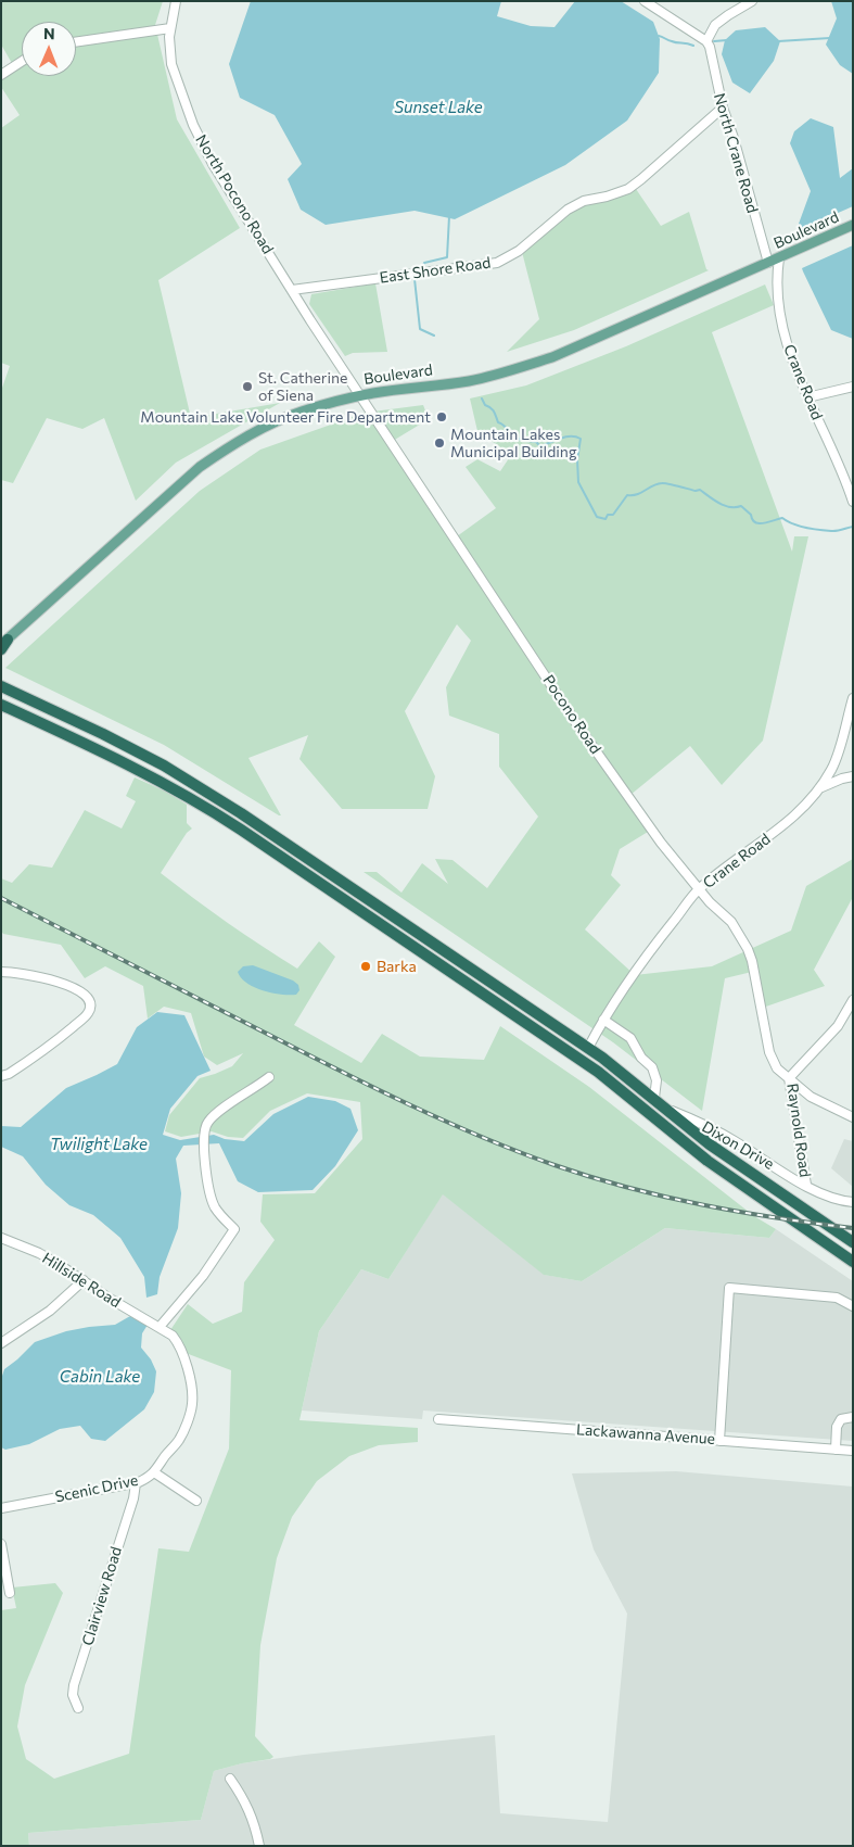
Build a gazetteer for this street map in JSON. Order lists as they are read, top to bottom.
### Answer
{
  "streets": {
    "main road": ["Boulevard"],
    "street": [
      "North Crane Road",
      "North Pocono Road",
      "East Shore Road",
      "Crane Road",
      "Pocono Road",
      "Raynold Road",
      "Dixon Drive",
      "Hillside Road",
      "Lackawanna Avenue",
      "Scenic Drive",
      "Clairview Road"
    ]
  },
  "crossings": [
    ["North Crane Road", "Boulevard"],
    ["North Crane Road", "East Shore Road"],
    ["North Pocono Road", "East Shore Road"],
    ["North Pocono Road", "Pocono Road"],
    ["Boulevard", "Crane Road"],
    ["Boulevard", "Pocono Road"],
    ["East Shore Road", "Pocono Road"],
    ["Crane Road", "Pocono Road"],
    ["Pocono Road", "Raynold Road"],
    ["Raynold Road", "Dixon Drive"],
    ["Hillside Road", "Scenic Drive"],
    ["Scenic Drive", "Clairview Road"]
  ],
  "water": ["Sunset Lake", "Twilight Lake", "Cabin Lake"],
  "places": [
    "St. Catherine of Siena",
    "Mountain Lake Volunteer Fire Department",
    "Mountain Lakes Municipal Building",
    "Barka"
  ],
  "north": "top"
}
